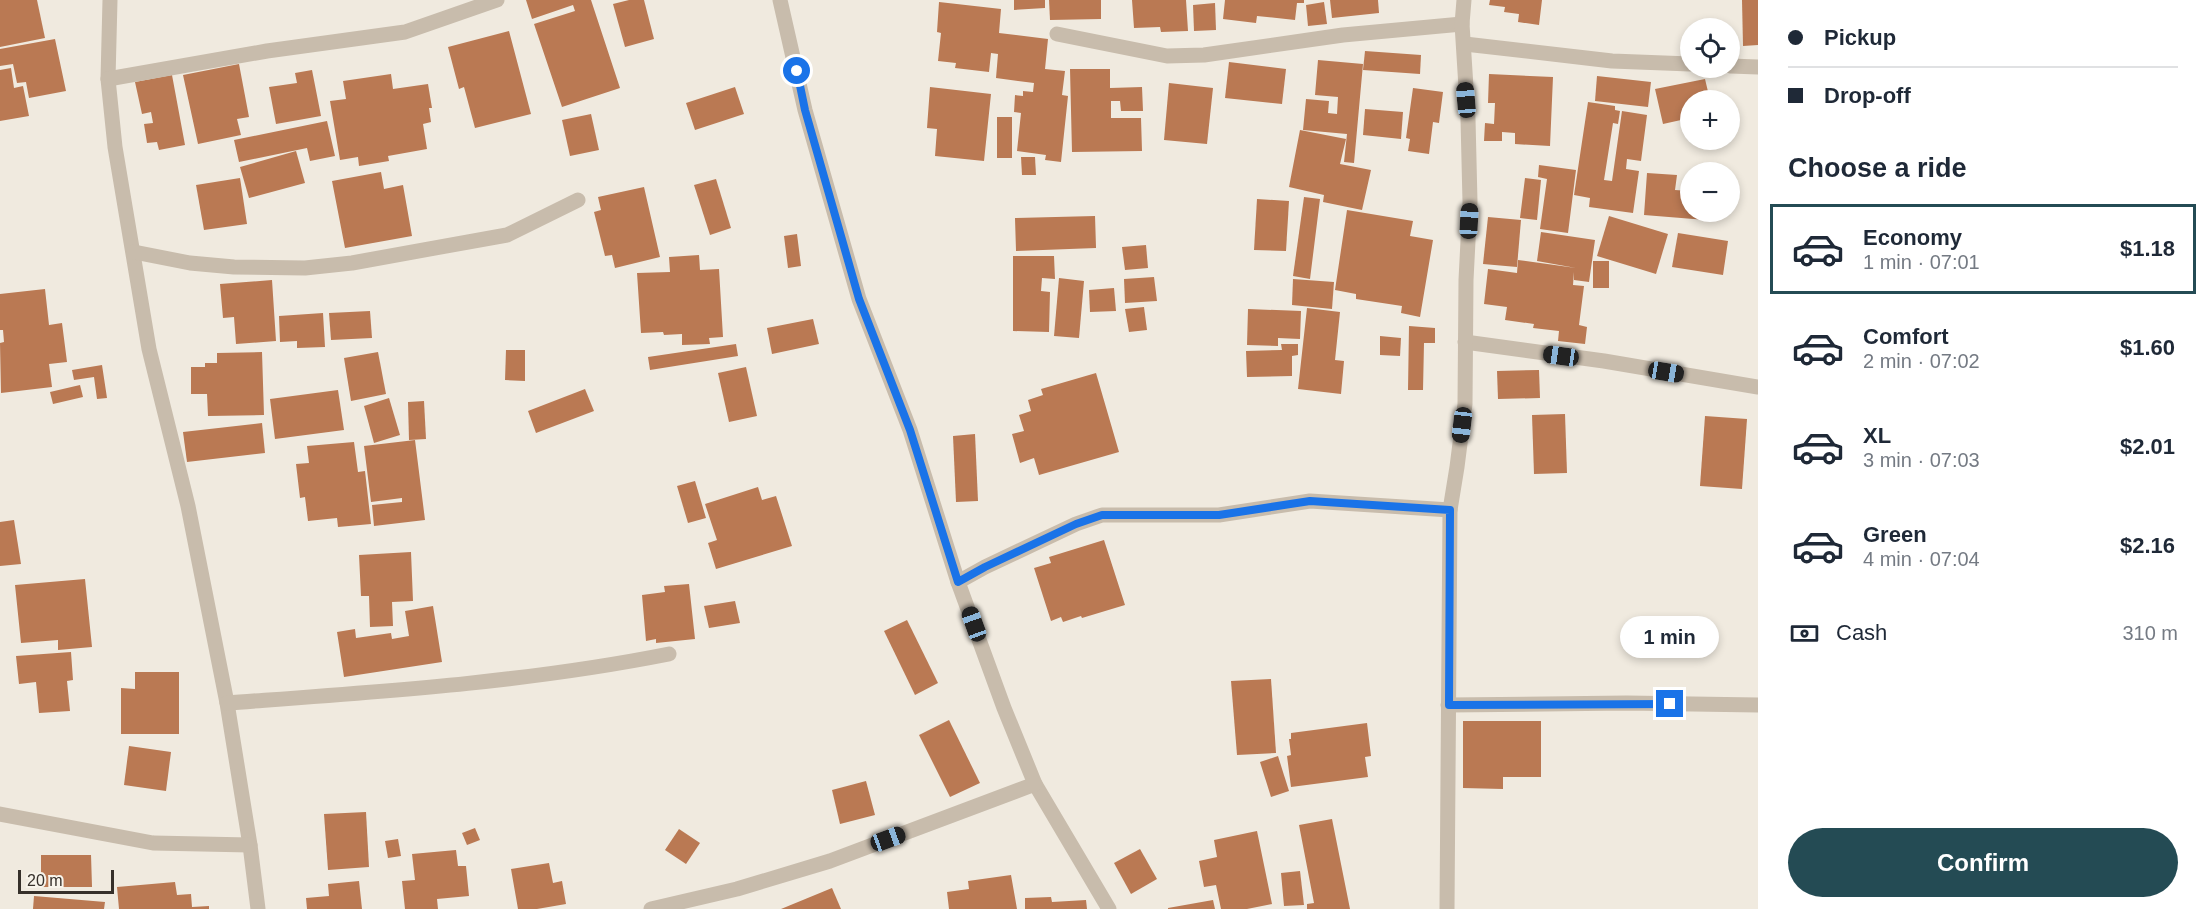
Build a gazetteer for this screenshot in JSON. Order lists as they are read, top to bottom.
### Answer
{
  "scale_bar": "20 m",
  "page": {
    "banner": ["Pickup", "Drop-off"],
    "map_buttons": ["+", "−"],
    "heading": "Choose a ride",
    "list": [
      {
        "name": "Economy",
        "note": "1 min · 07:01",
        "value": "$1.18"
      },
      {
        "name": "Comfort",
        "note": "2 min · 07:02",
        "value": "$1.60"
      },
      {
        "name": "XL",
        "note": "3 min · 07:03",
        "value": "$2.01"
      },
      {
        "name": "Green",
        "note": "4 min · 07:04",
        "value": "$2.16"
      }
    ],
    "pay": ["Cash", "310 m"],
    "bubble": "1 min",
    "buttons": "Confirm",
    "scale": "20 m"
  }
}
